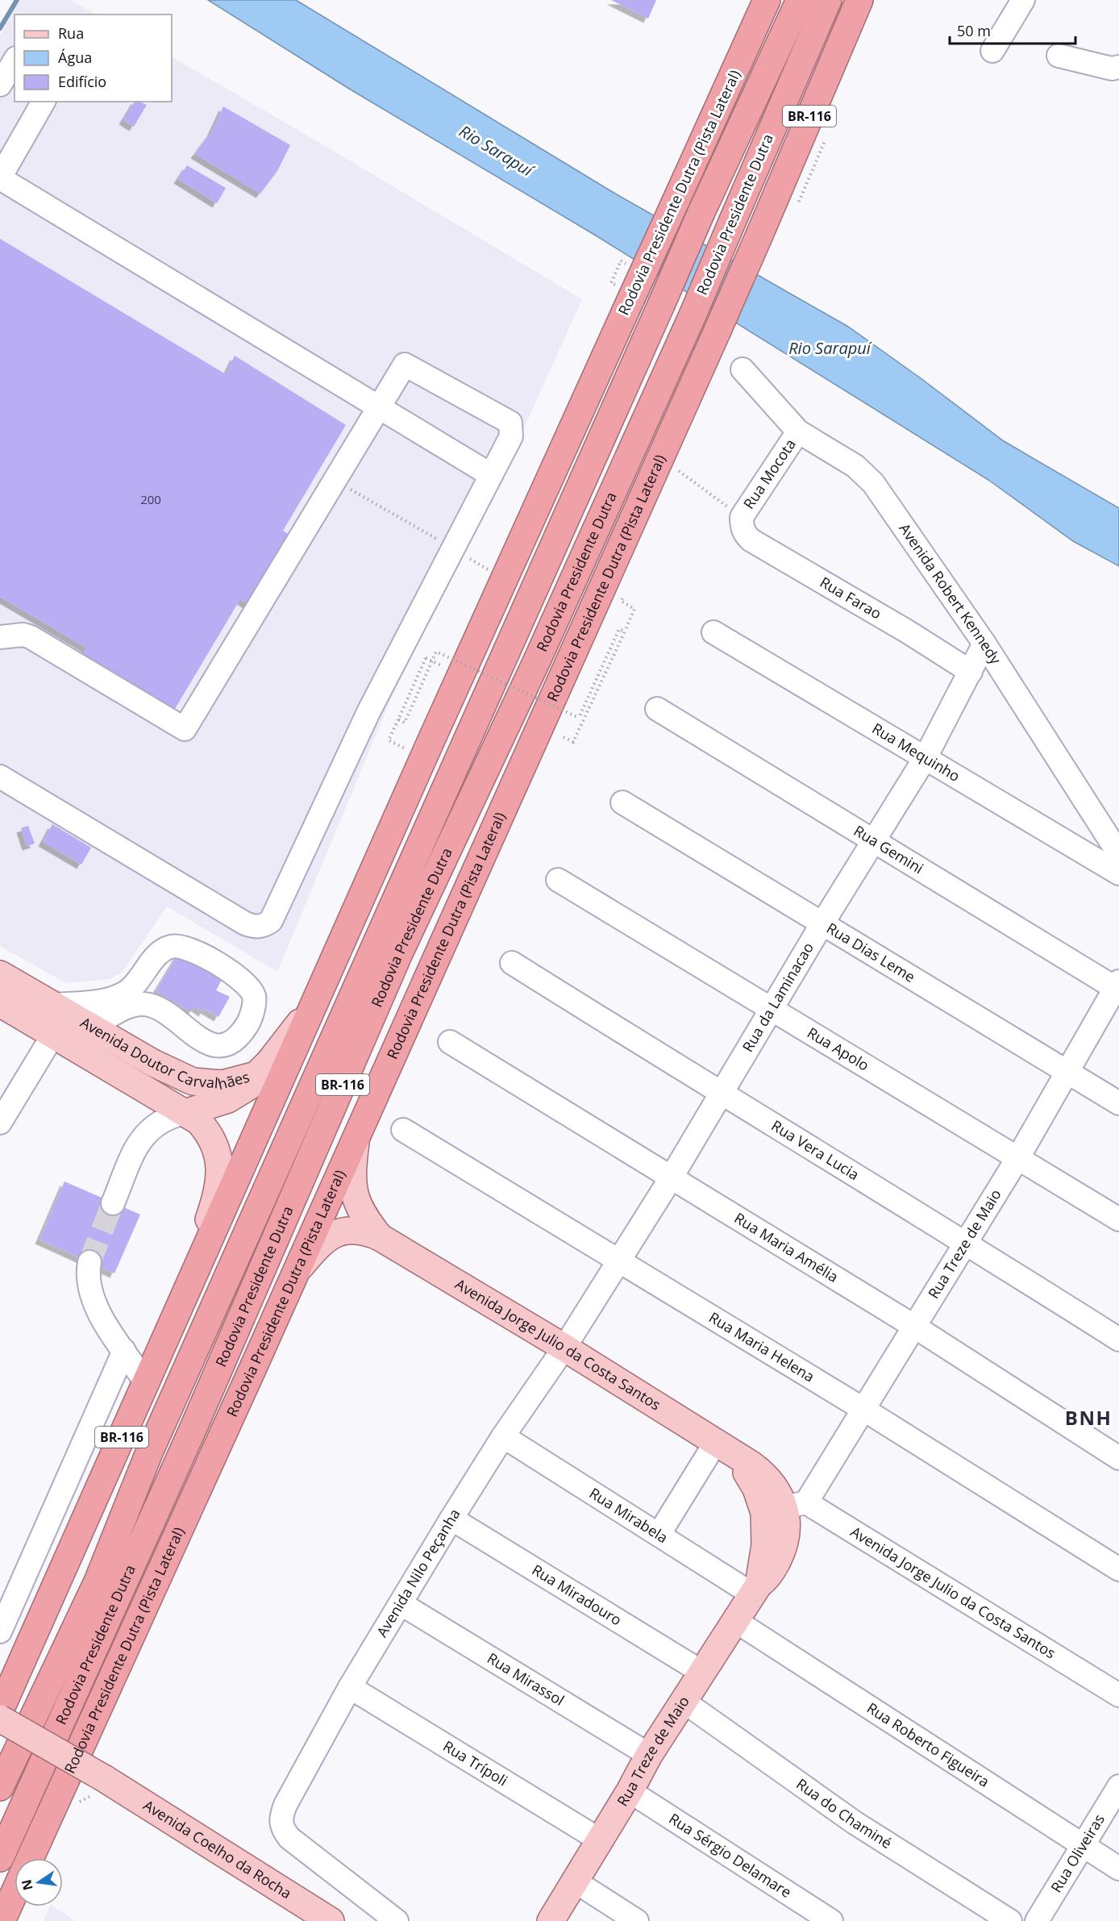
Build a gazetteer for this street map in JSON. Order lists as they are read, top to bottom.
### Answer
{
  "streets": {
    "highway": ["BR-116", "Rodovia Presidente Dutra (Pista Lateral)", "Rodovia Presidente Dutra"],
    "main road": [
      "Avenida Doutor Carvalhães",
      "Rua Treze de Maio",
      "Avenida Jorge Julio da Costa Santos",
      "Avenida Coelho da Rocha"
    ],
    "street": [
      "Rua Mocota",
      "Avenida Robert Kennedy",
      "Rua Farao",
      "Rua Mequinho",
      "Rua Gemini",
      "Rua Dias Leme",
      "Rua da Laminacao",
      "Rua Apolo",
      "Rua Vera Lucia",
      "Rua Maria Amélia",
      "Rua Maria Helena",
      "Rua Mirabela",
      "Avenida Nilo Peçanha",
      "Rua Miradouro",
      "Rua Mirassol",
      "Rua Roberto Figueira",
      "Rua Trípoli",
      "Rua do Chaminé",
      "Rua Oliveiras",
      "Rua Sérgio Delamare"
    ]
  },
  "crossings": [
    ["Rodovia Presidente Dutra (Pista Lateral)", "Avenida Doutor Carvalhães"],
    ["Rua Mocota", "Avenida Robert Kennedy"],
    ["Rua Mocota", "Rua Farao"],
    ["Avenida Robert Kennedy", "Rua da Laminacao"],
    ["Rua Farao", "Rua da Laminacao"],
    ["Rua Mequinho", "Rua da Laminacao"],
    ["Rua Gemini", "Rua da Laminacao"],
    ["Rua Gemini", "Rua Treze de Maio"],
    ["Rua Dias Leme", "Rua da Laminacao"],
    ["Rua Dias Leme", "Rua Treze de Maio"],
    ["Rua da Laminacao", "Rua Apolo"],
    ["Rua da Laminacao", "Rua Vera Lucia"],
    ["Rua da Laminacao", "Rua Maria Amélia"],
    ["Rua da Laminacao", "Avenida Jorge Julio da Costa Santos"],
    ["Rua da Laminacao", "Rua Maria Helena"],
    ["Rua da Laminacao", "Avenida Nilo Peçanha"],
    ["Rua Apolo", "Rua Treze de Maio"],
    ["Rua Vera Lucia", "Rua Treze de Maio"],
    ["Rua Treze de Maio", "Rua Maria Amélia"],
    ["Rua Treze de Maio", "Avenida Jorge Julio da Costa Santos"],
    ["Rua Treze de Maio", "Rua Maria Helena"],
    ["Rua Treze de Maio", "Rua Mirabela"],
    ["Rua Treze de Maio", "Rua Miradouro"],
    ["Rua Treze de Maio", "Rua Mirassol"],
    ["Rua Treze de Maio", "Rua Roberto Figueira"],
    ["Rua Treze de Maio", "Rua Trípoli"],
    ["Rua Treze de Maio", "Rua do Chaminé"],
    ["Rua Treze de Maio", "Rua Sérgio Delamare"],
    ["Avenida Jorge Julio da Costa Santos", "Avenida Nilo Peçanha"],
    ["Rua Mirabela", "Avenida Nilo Peçanha"],
    ["Avenida Nilo Peçanha", "Rua Miradouro"],
    ["Avenida Nilo Peçanha", "Rua Mirassol"],
    ["Avenida Nilo Peçanha", "Rua Trípoli"],
    ["Rua Roberto Figueira", "Rua Oliveiras"]
  ],
  "districts": ["BNH"],
  "water": ["Rio Sarapuí"],
  "house_numbers": ["200"],
  "legend": ["Rua", "Água", "Edifício"],
  "scale_bar": "50 m",
  "north": "left"
}
